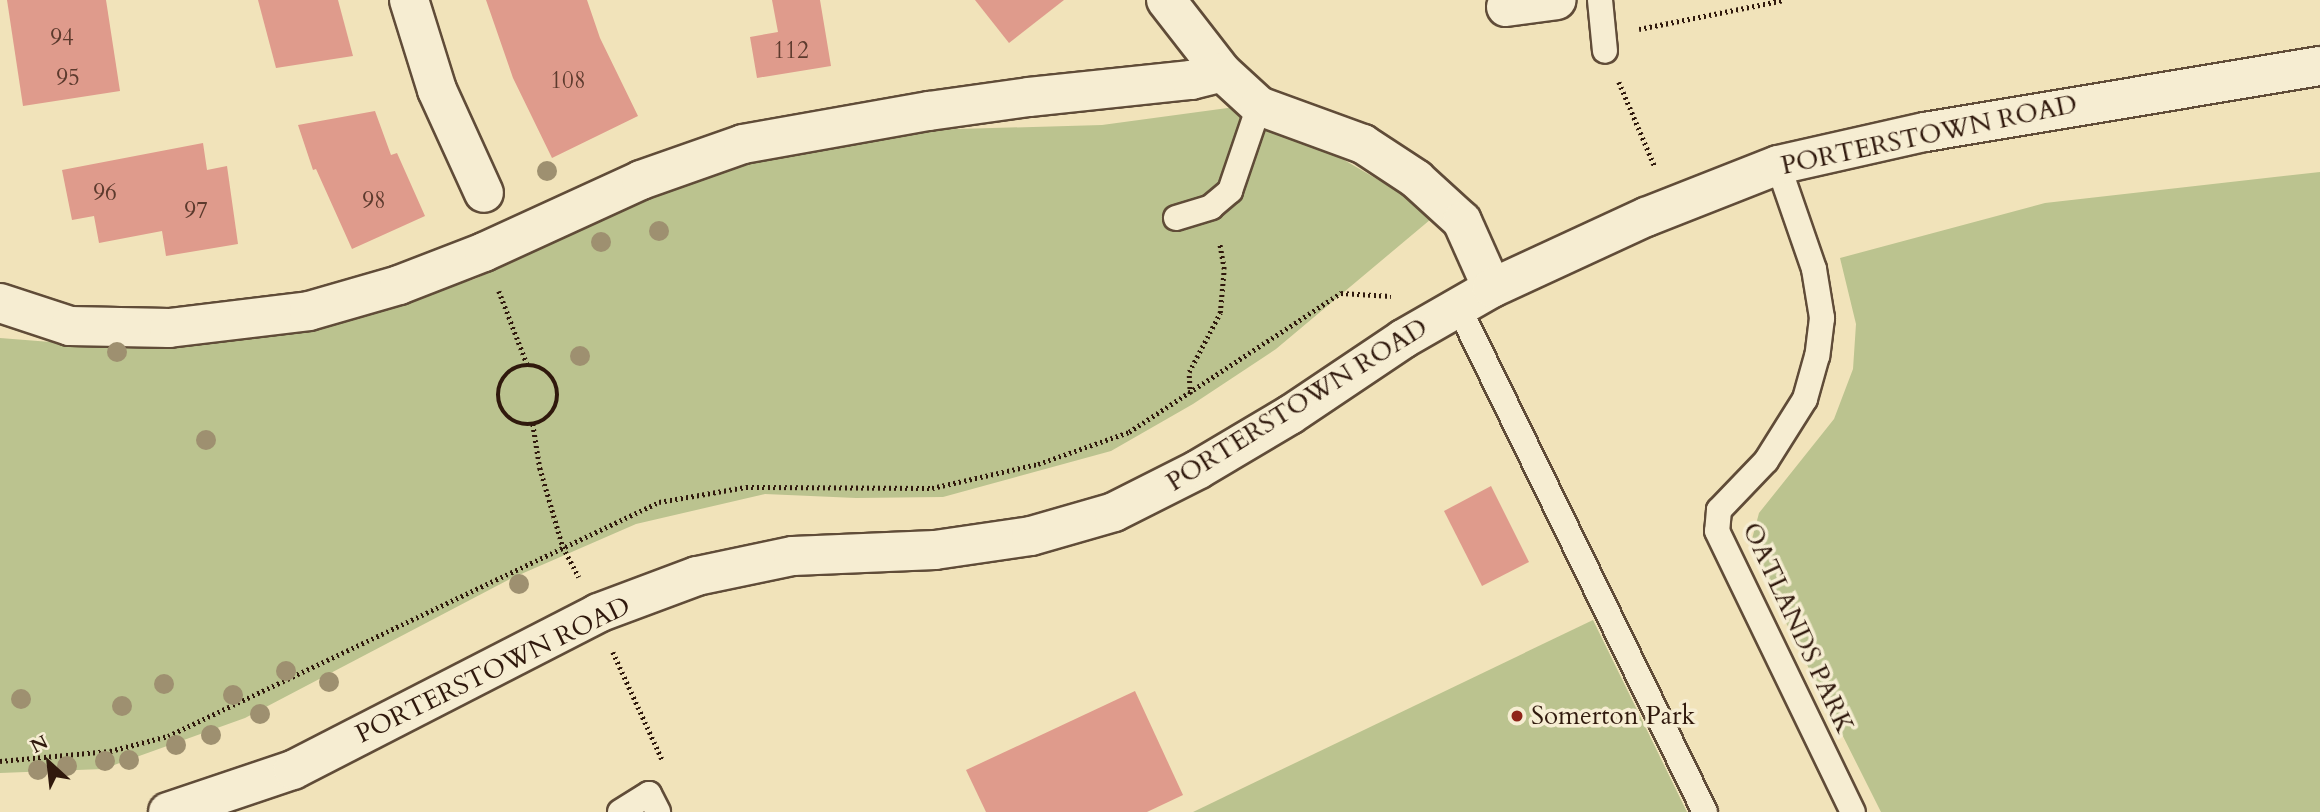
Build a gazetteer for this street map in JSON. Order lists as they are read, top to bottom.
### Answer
{
  "streets": {
    "street": ["PORTERSTOWN ROAD"],
    "lane": ["OATLANDS PARK"]
  },
  "crossings": [
    ["PORTERSTOWN ROAD", "OATLANDS PARK"]
  ],
  "places": ["Somerton Park"],
  "house_numbers": [
    "94",
    "112",
    "95",
    "108",
    "96",
    "98",
    "97"
  ],
  "north": "top left"
}
